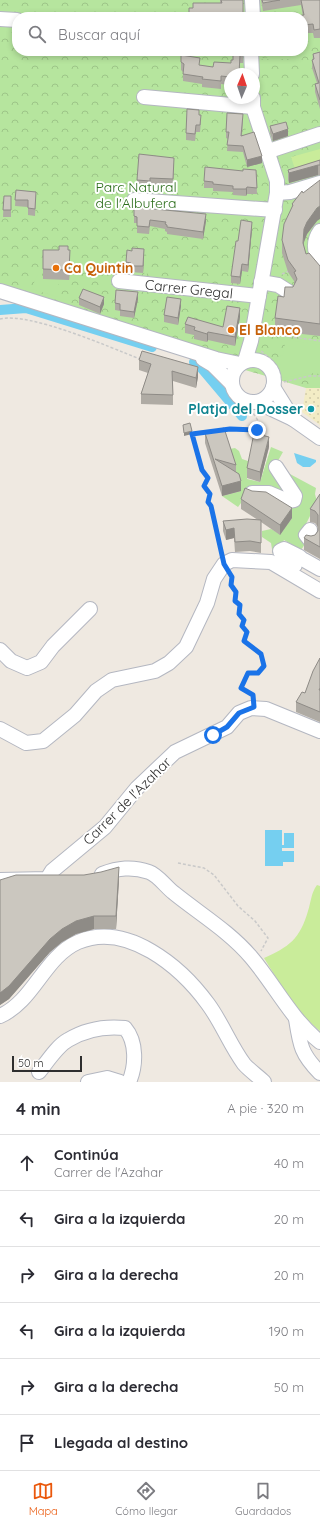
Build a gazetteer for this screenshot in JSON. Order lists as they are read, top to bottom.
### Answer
{
  "streets": {
    "street": ["Carrer Gregal", "Carrer de l'Azahar"]
  },
  "parks": ["Parc Natural de l'Albufera"],
  "places": ["Ca Quintin", "El Blanco", "Platja del Dosser"],
  "scale_bar": "50 m",
  "north": "top",
  "page": {
    "search": "Buscar aquí",
    "scale": "50 m",
    "heading": ["4 min", "A pie · 320 m"],
    "list": [
      ["Continúa", "Carrer de l'Azahar", "40 m"],
      ["Gira a la izquierda", "20 m"],
      ["Gira a la derecha", "20 m"],
      ["Gira a la izquierda", "190 m"],
      ["Gira a la derecha", "50 m"],
      "Llegada al destino"
    ],
    "nav": ["Mapa", "Cómo llegar", "Guardados"]
  }
}
